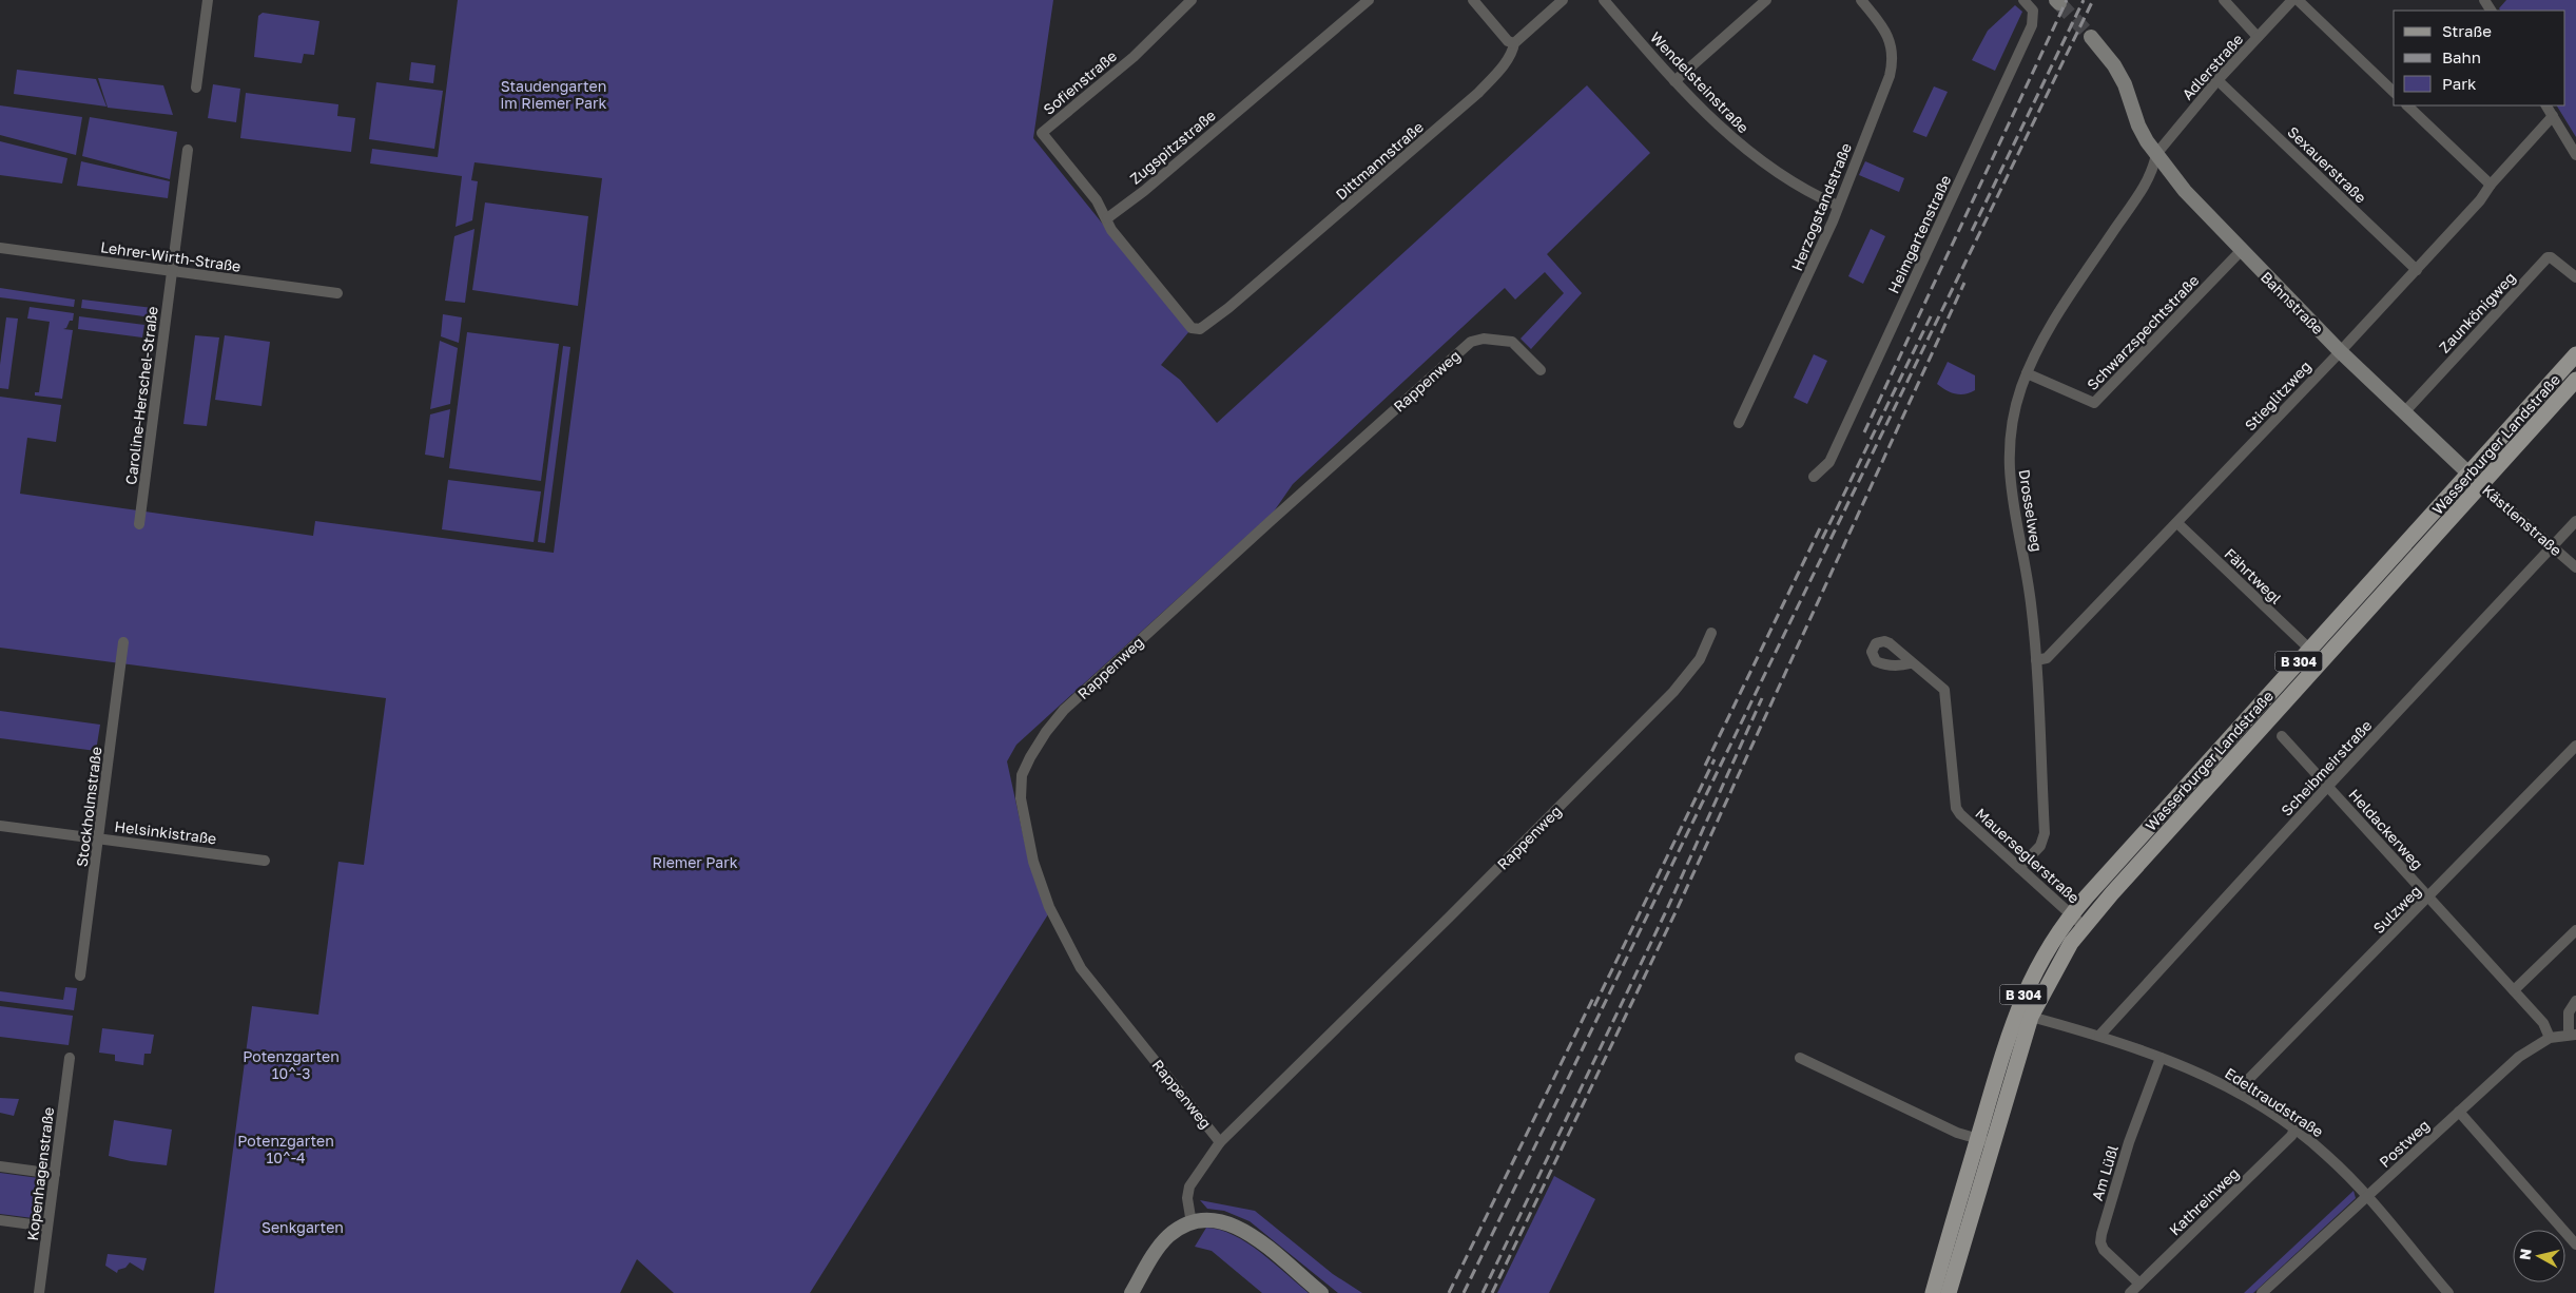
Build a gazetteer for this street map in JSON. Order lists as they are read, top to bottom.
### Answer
{
  "streets": {
    "main road": ["Wasserburger Landstraße", "B 304"],
    "street": [
      "Adlerstraße",
      "Sofienstraße",
      "Wendelsteinstraße",
      "Zugspitzstraße",
      "Dittmannstraße",
      "Sexauerstraße",
      "Herzogstandstraße",
      "Heimgartenstraße",
      "Lehrer-Wirth-Straße",
      "Bahnstraße",
      "Zaunkönigweg",
      "Schwarzspechtstraße",
      "Rappenweg",
      "Caroline-Herschel-Straße",
      "Stieglitzweg",
      "Drosselweg",
      "Kästlenstraße",
      "Fährtwegl",
      "Scheibmeirstraße",
      "Stockholmstraße",
      "Heldackerweg",
      "Helsinkistraße",
      "Mauerseglerstraße",
      "Sulzweg",
      "Edeltraudstraße",
      "Postweg",
      "Am Lüßl",
      "Kopenhagenstraße",
      "Kathreinweg"
    ]
  },
  "crossings": [
    ["Adlerstraße", "Sexauerstraße"],
    ["Adlerstraße", "Bahnstraße"],
    ["Adlerstraße", "Drosselweg"],
    ["Sofienstraße", "Zugspitzstraße"],
    ["Sofienstraße", "Dittmannstraße"],
    ["Wendelsteinstraße", "Herzogstandstraße"],
    ["Zugspitzstraße", "Dittmannstraße"],
    ["Sexauerstraße", "Stieglitzweg"],
    ["Lehrer-Wirth-Straße", "Caroline-Herschel-Straße"],
    ["Bahnstraße", "Zaunkönigweg"],
    ["Bahnstraße", "Schwarzspechtstraße"],
    ["Bahnstraße", "Stieglitzweg"],
    ["Bahnstraße", "Wasserburger Landstraße"],
    ["Bahnstraße", "Drosselweg"],
    ["Bahnstraße", "Kästlenstraße"],
    ["Schwarzspechtstraße", "Drosselweg"],
    ["Stieglitzweg", "Drosselweg"],
    ["Stieglitzweg", "Fährtwegl"],
    ["Wasserburger Landstraße", "Kästlenstraße"],
    ["Wasserburger Landstraße", "Fährtwegl"],
    ["Wasserburger Landstraße", "Mauerseglerstraße"],
    ["Wasserburger Landstraße", "Edeltraudstraße"],
    ["Drosselweg", "Mauerseglerstraße"],
    ["Kästlenstraße", "Scheibmeirstraße"],
    ["Scheibmeirstraße", "Heldackerweg"],
    ["Scheibmeirstraße", "Edeltraudstraße"],
    ["Stockholmstraße", "Helsinkistraße"],
    ["Heldackerweg", "Sulzweg"],
    ["Heldackerweg", "Postweg"],
    ["Sulzweg", "Edeltraudstraße"],
    ["Edeltraudstraße", "Postweg"],
    ["Edeltraudstraße", "Am Lüßl"],
    ["Edeltraudstraße", "Kathreinweg"],
    ["Am Lüßl", "Kathreinweg"]
  ],
  "parks": [
    "Staudengarten im Riemer Park",
    "Riemer Park",
    "Potenzgarten 10^-3",
    "Potenzgarten 10^-4",
    "Senkgarten"
  ],
  "legend": ["Straße", "Bahn", "Park"],
  "north": "left"
}
